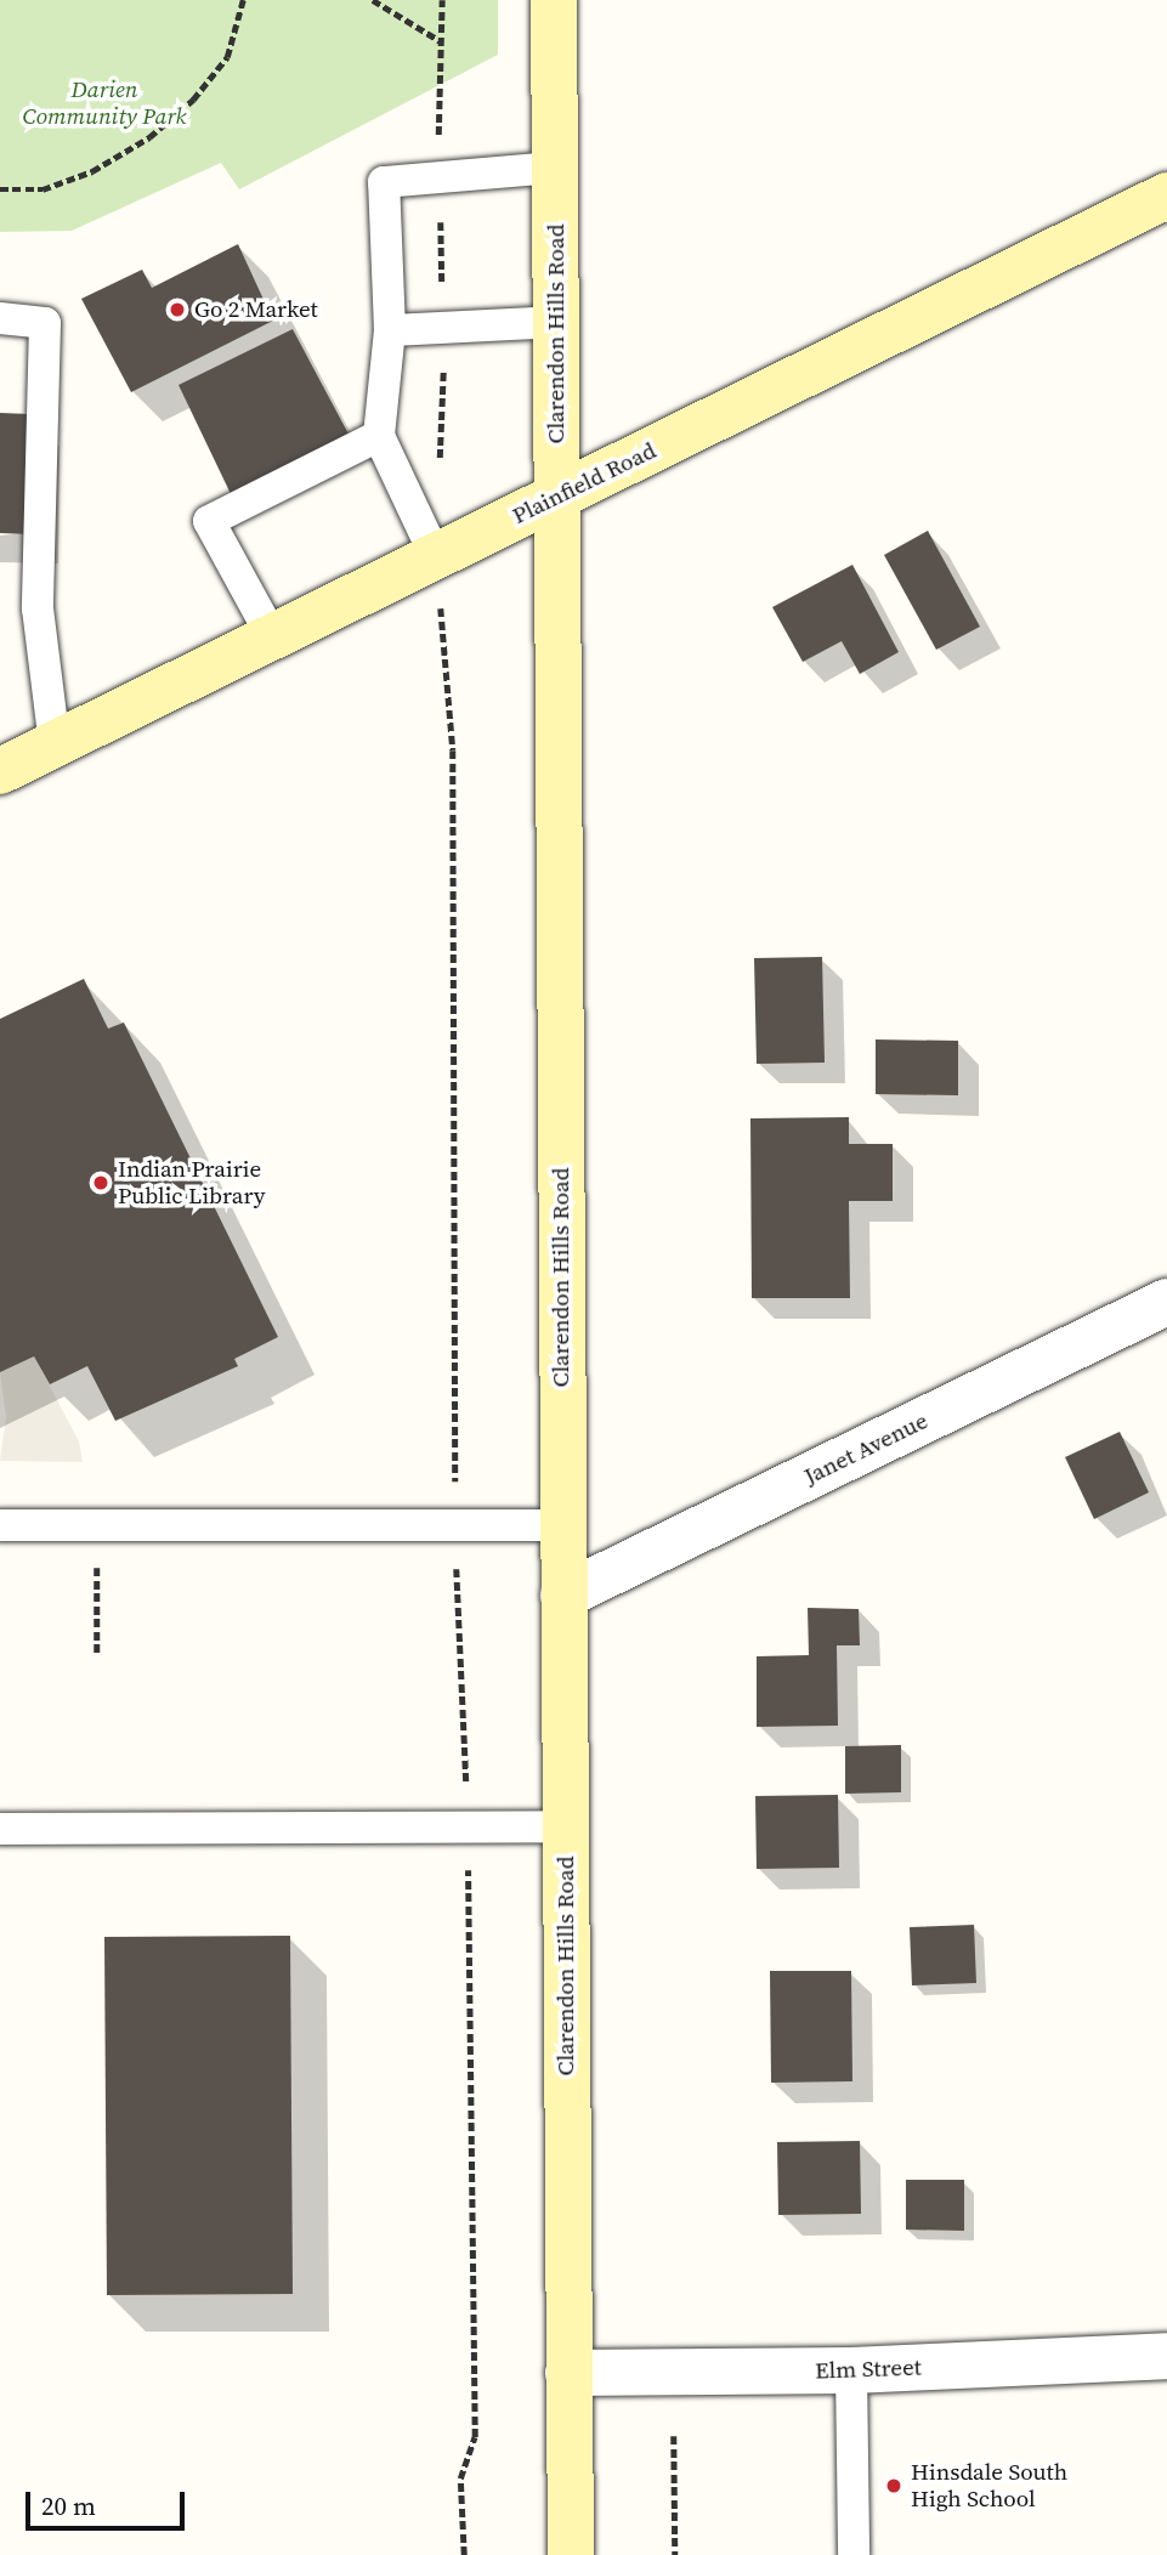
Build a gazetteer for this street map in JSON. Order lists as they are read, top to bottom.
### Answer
{
  "streets": {
    "street": [
      "Clarendon Hills Road",
      "Plainfield Road",
      "Janet Avenue",
      "Elm Street"
    ]
  },
  "crossings": [
    ["Clarendon Hills Road", "Plainfield Road"],
    ["Clarendon Hills Road", "Janet Avenue"],
    ["Clarendon Hills Road", "Elm Street"]
  ],
  "parks": ["Darien Community Park"],
  "places": ["Go 2 Market", "Indian Prairie Public Library", "Hinsdale South High School"],
  "scale_bar": "20 m"
}
